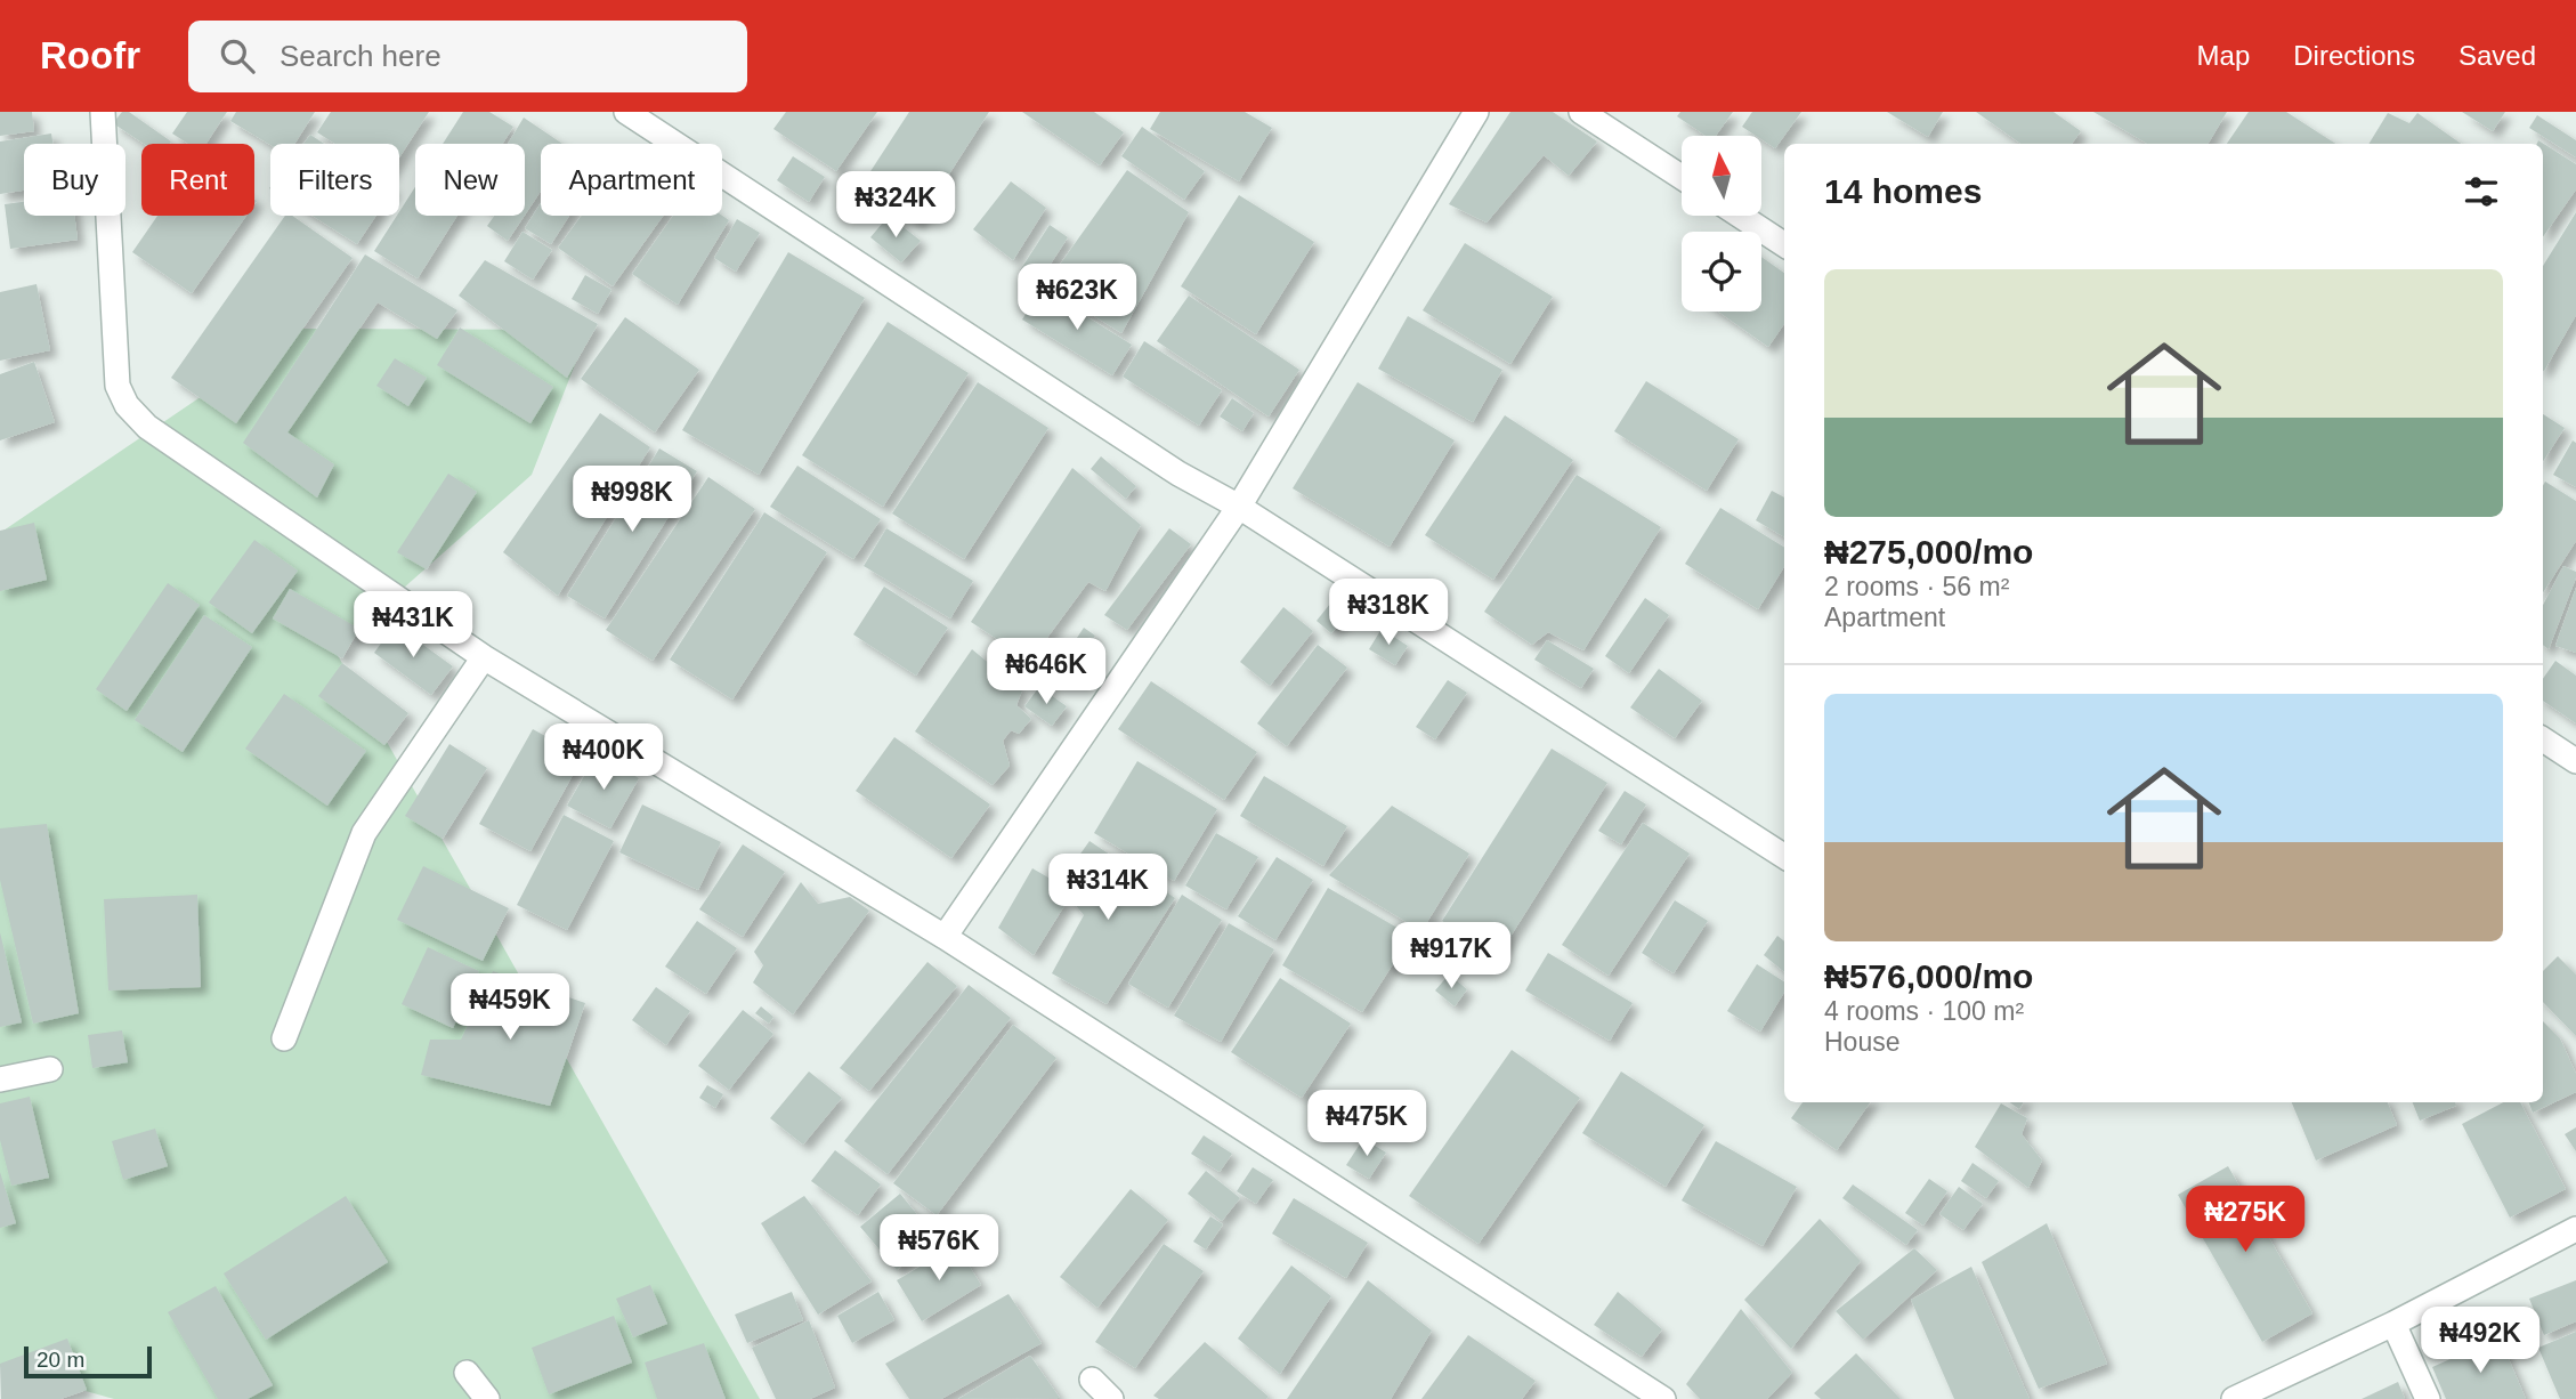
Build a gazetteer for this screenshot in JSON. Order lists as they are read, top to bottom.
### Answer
{
  "scale_bar": "20 m",
  "north": "top",
  "page": {
    "header": "Roofr",
    "search": "Search here",
    "nav": ["Map", "Directions", "Saved"],
    "chip": [
      "Buy",
      "Rent",
      "Filters",
      "New",
      "Apartment"
    ],
    "heading": "14 homes",
    "price": [
      "₦324K",
      "₦623K",
      "₦998K",
      "₦318K",
      "₦431K",
      "₦646K",
      "₦400K",
      "₦314K",
      "₦917K",
      "₦459K",
      "₦475K",
      "₦275K",
      "₦576K",
      "₦492K"
    ],
    "list": [
      {
        "name": "₦275,000/mo",
        "note": "2 rooms · 56 m² · Apartment"
      },
      {
        "name": "₦576,000/mo",
        "note": "4 rooms · 100 m² · House"
      }
    ],
    "scale": "20 m"
  }
}
